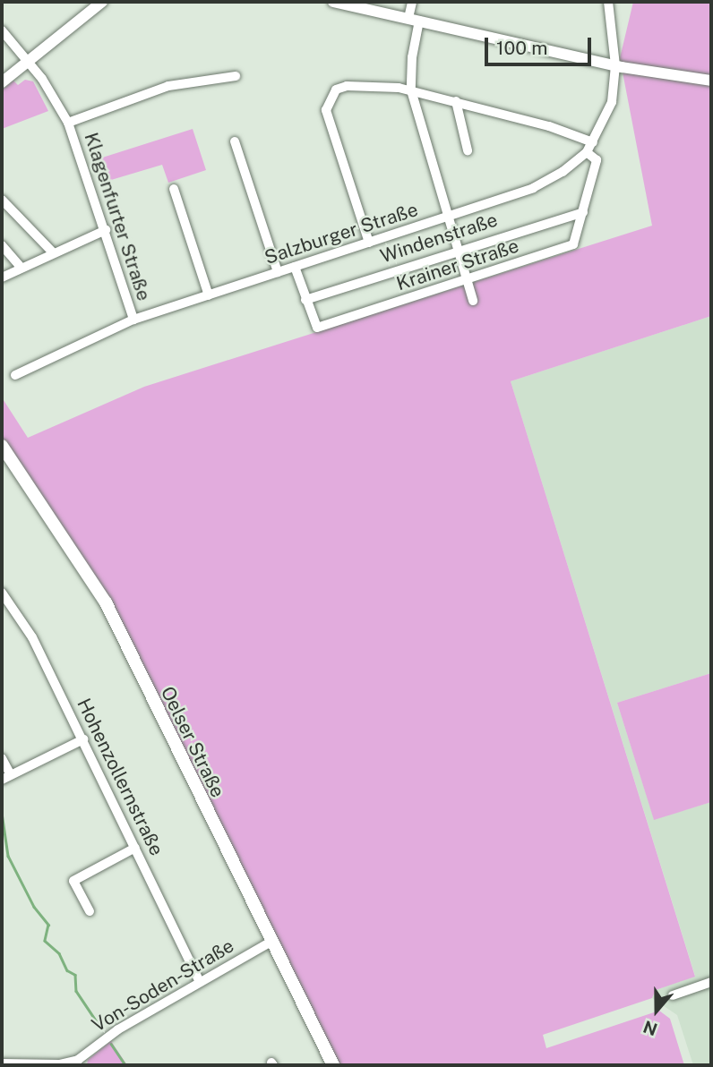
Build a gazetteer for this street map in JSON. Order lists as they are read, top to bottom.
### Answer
{
  "streets": {
    "main road": ["Oelser Straße"],
    "street": [
      "Klagenfurter Straße",
      "Salzburger Straße",
      "Windenstraße",
      "Krainer Straße",
      "Hohenzollernstraße",
      "Von-Soden-Straße"
    ]
  },
  "crossings": [
    ["Klagenfurter Straße", "Salzburger Straße"],
    ["Salzburger Straße", "Krainer Straße"],
    ["Windenstraße", "Krainer Straße"],
    ["Oelser Straße", "Von-Soden-Straße"],
    ["Hohenzollernstraße", "Von-Soden-Straße"]
  ],
  "scale_bar": "100 m",
  "north": "bottom"
}
